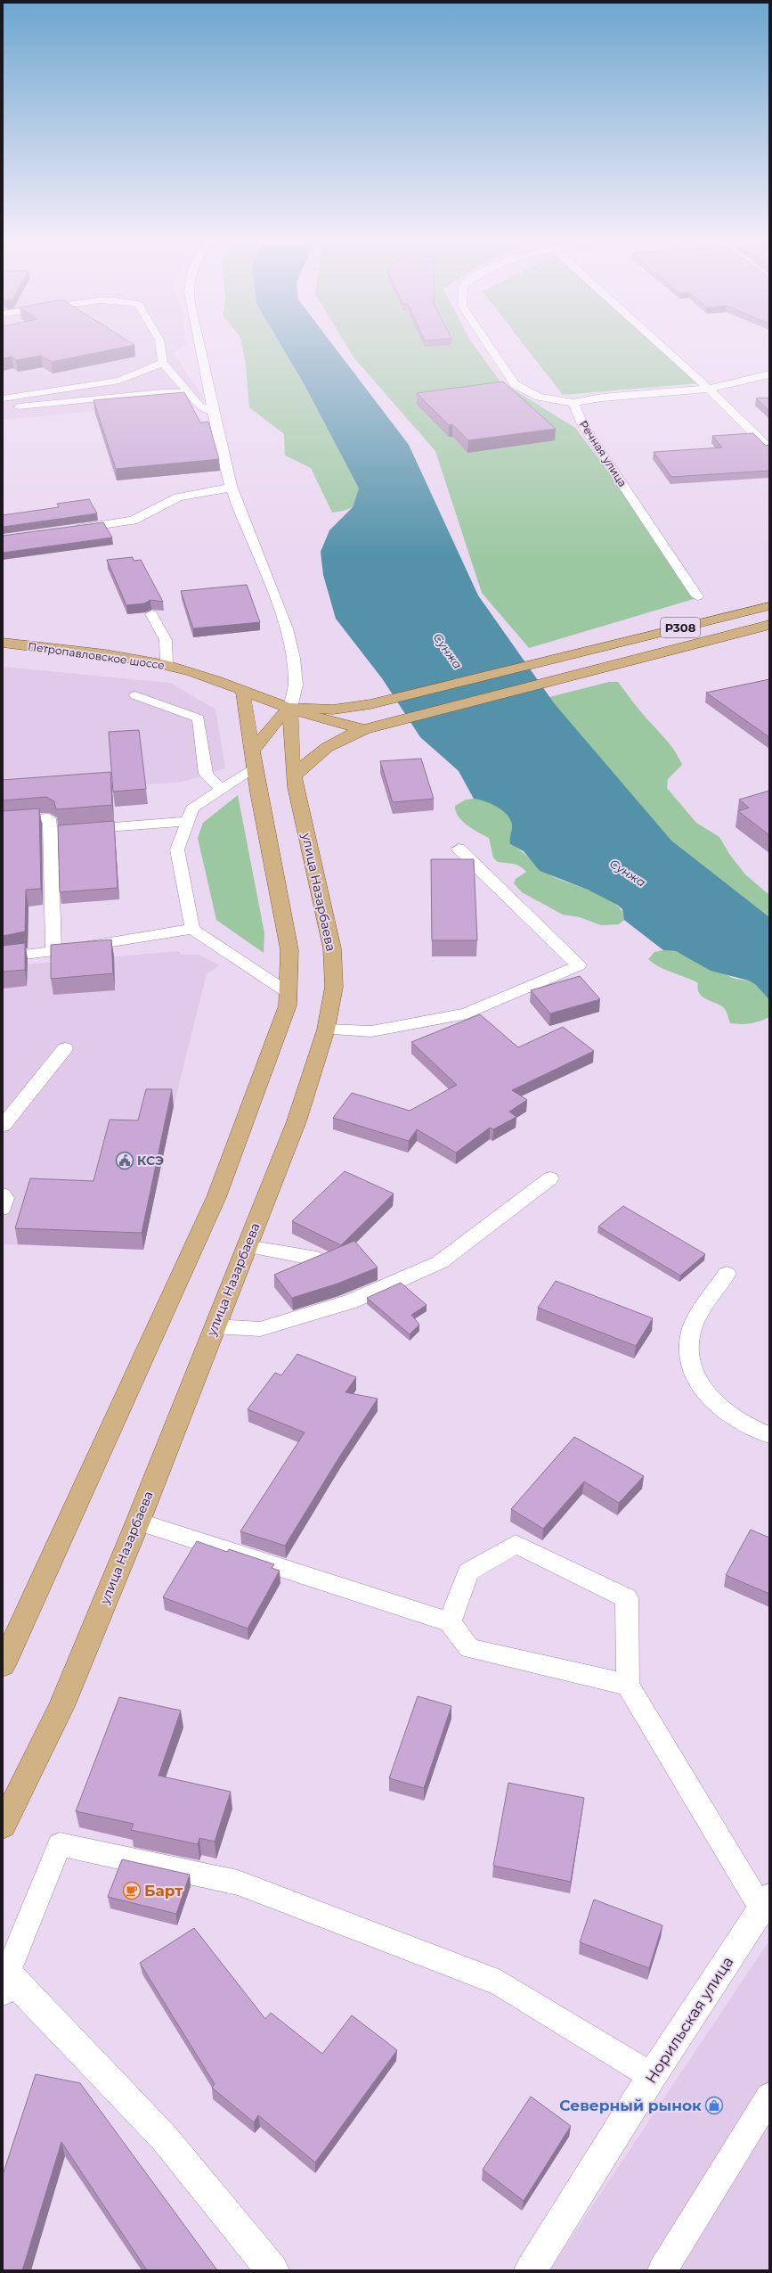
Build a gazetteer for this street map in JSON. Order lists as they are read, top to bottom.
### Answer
{
  "streets": {
    "main road": ["P308", "Петропавловское шоссе", "улица Назарбаева"],
    "street": ["Речная улица", "Норильская улица"]
  },
  "crossings": [
    ["P308", "Петропавловское шоссе"],
    ["P308", "улица Назарбаева"],
    ["Петропавловское шоссе", "улица Назарбаева"]
  ],
  "water": ["Сунжа"],
  "places": {
    "public building": ["КСЭ"],
    "cafe": ["Барт"],
    "shop": ["Северный рынок"]
  }
}
